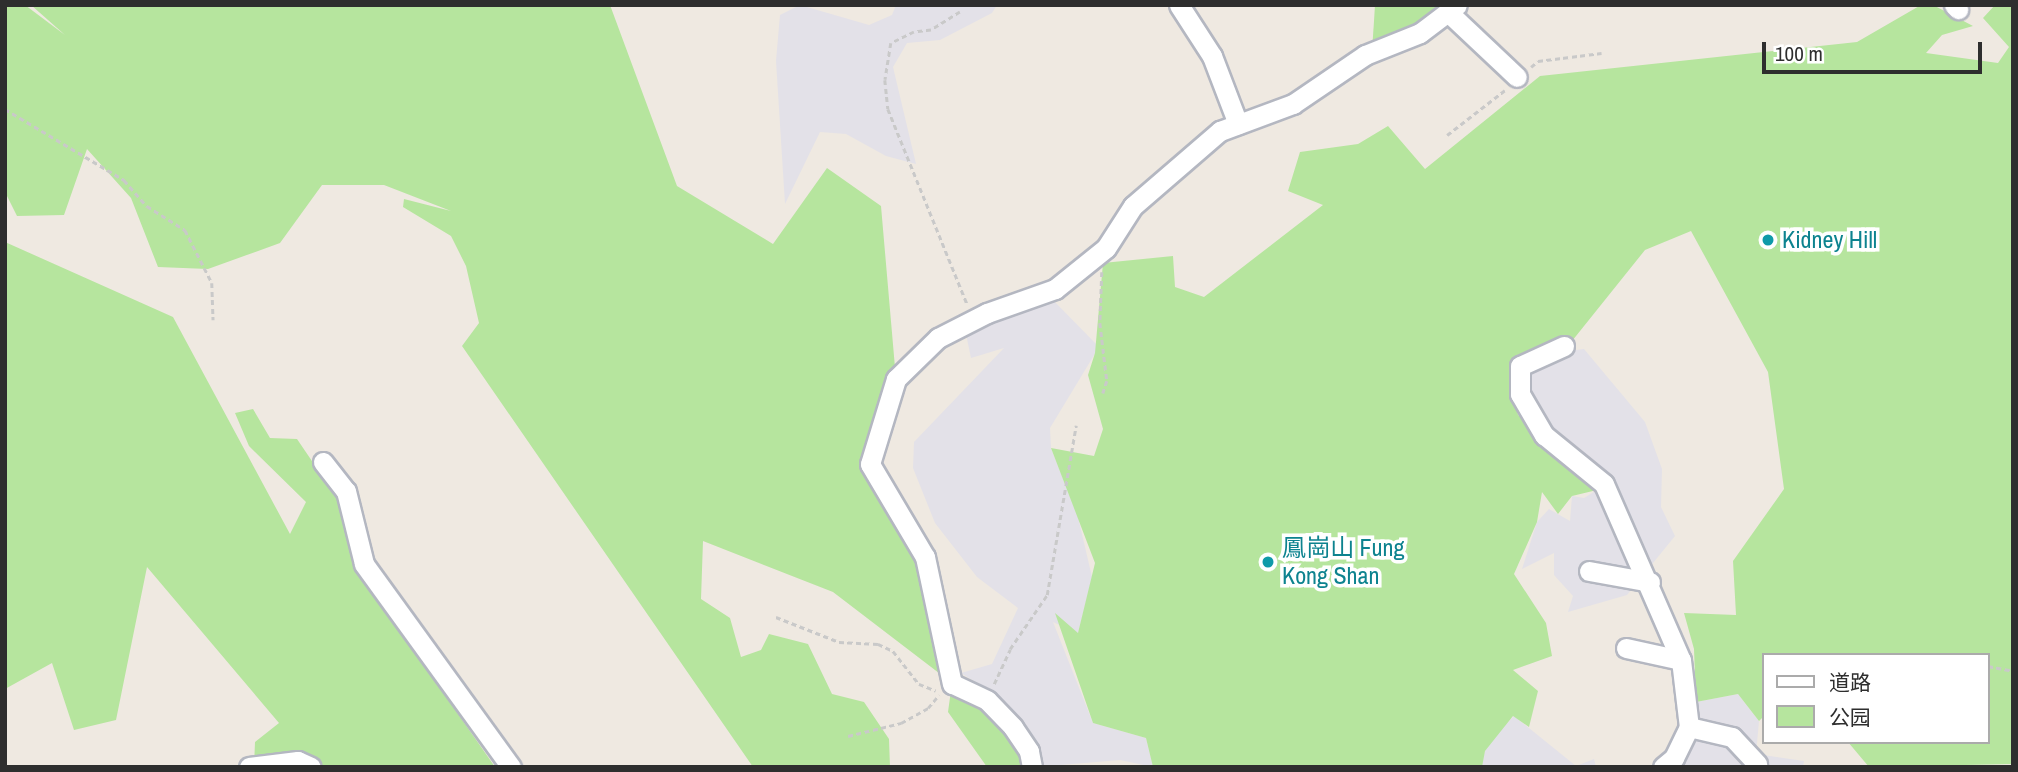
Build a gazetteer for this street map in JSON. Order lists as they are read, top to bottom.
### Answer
{
  "places": ["Kidney Hill", "鳳崗山 Fung Kong Shan"],
  "legend": ["道路", "公园"],
  "scale_bar": "100 m"
}
